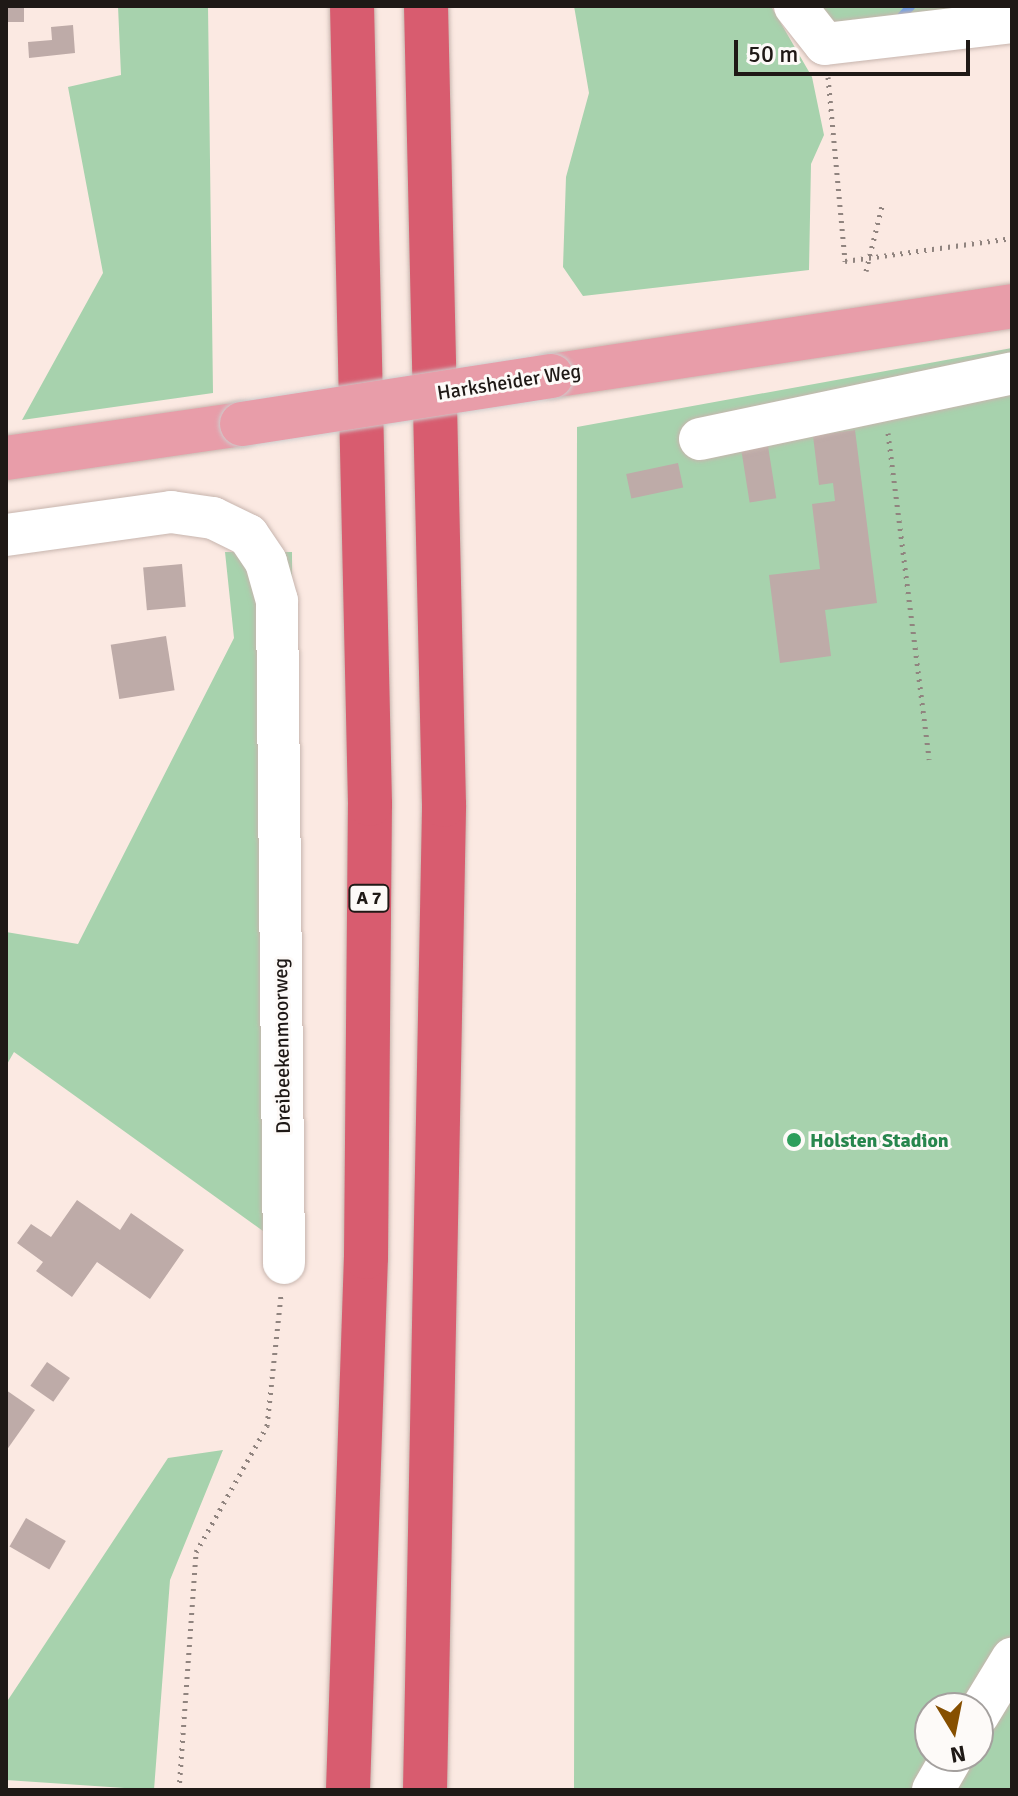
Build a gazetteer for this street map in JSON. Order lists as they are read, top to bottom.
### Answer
{
  "streets": {
    "highway": ["A 7"],
    "main road": ["Harksheider Weg"],
    "street": ["Dreibeekenmoorweg"]
  },
  "places": ["Holsten Stadion"],
  "scale_bar": "50 m",
  "north": "bottom"
}
